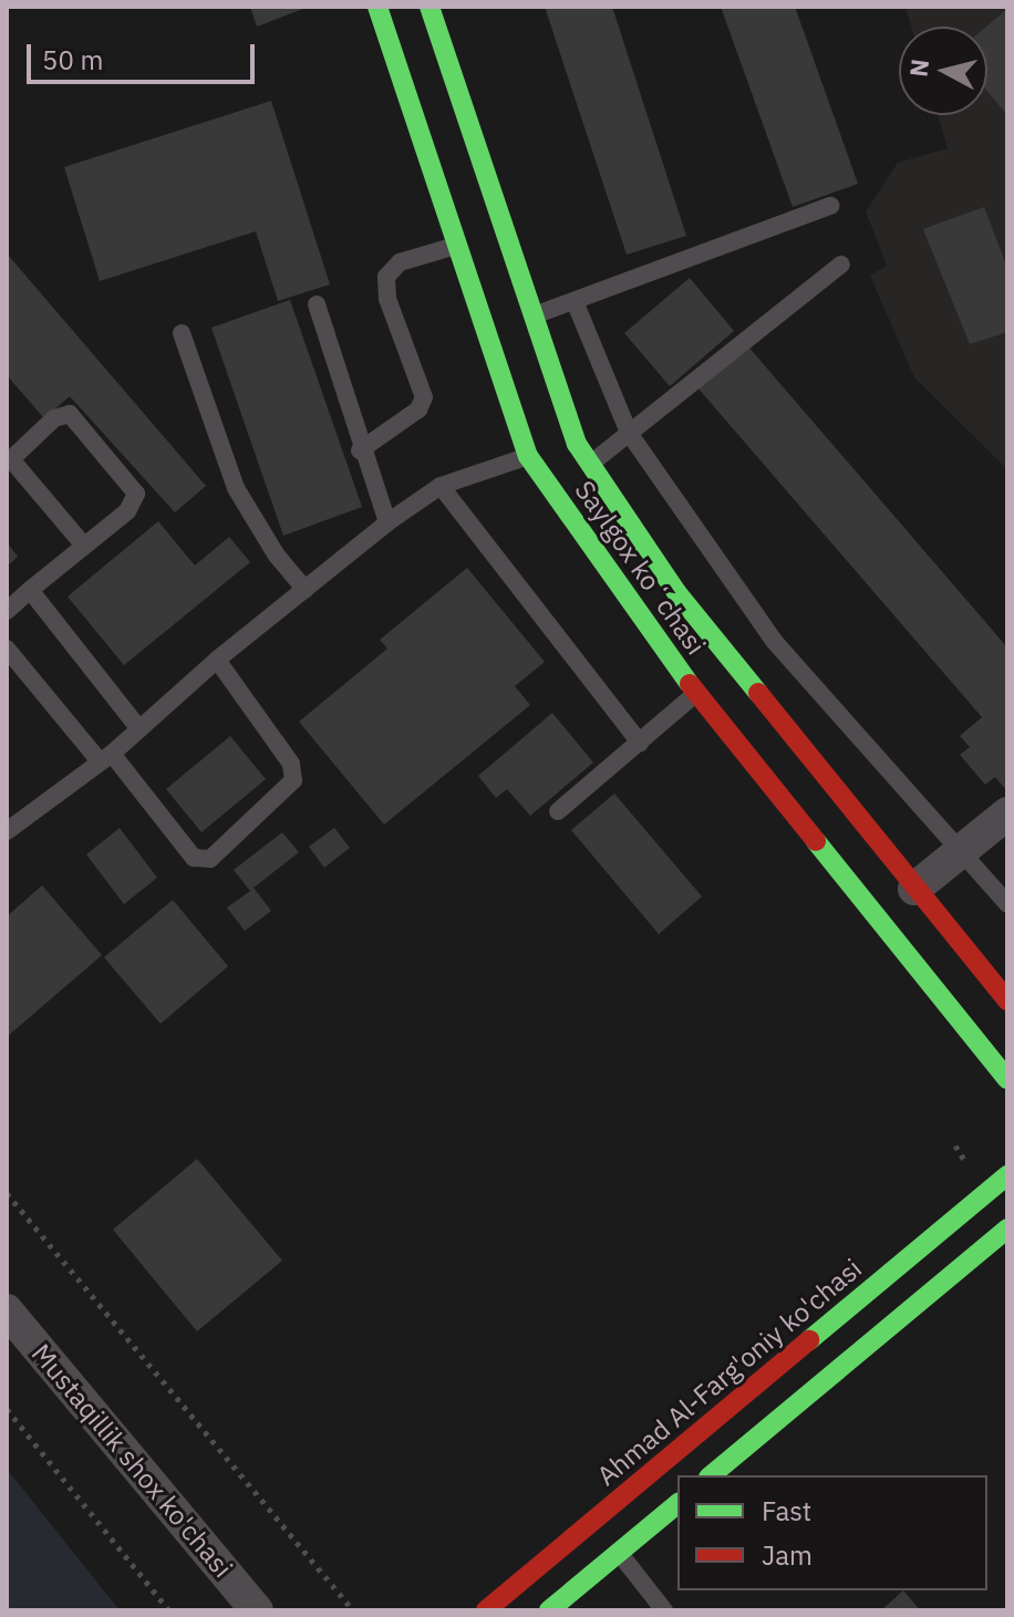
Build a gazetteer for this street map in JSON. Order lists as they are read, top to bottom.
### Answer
{
  "streets": {
    "main road": ["Saylgox koʻchasi", "Ahmad Al-Farg'oniy ko'chasi"],
    "street": ["Mustaqillik shox ko'chasi"]
  },
  "legend": ["Fast", "Jam"],
  "scale_bar": "50 m",
  "north": "left"
}
